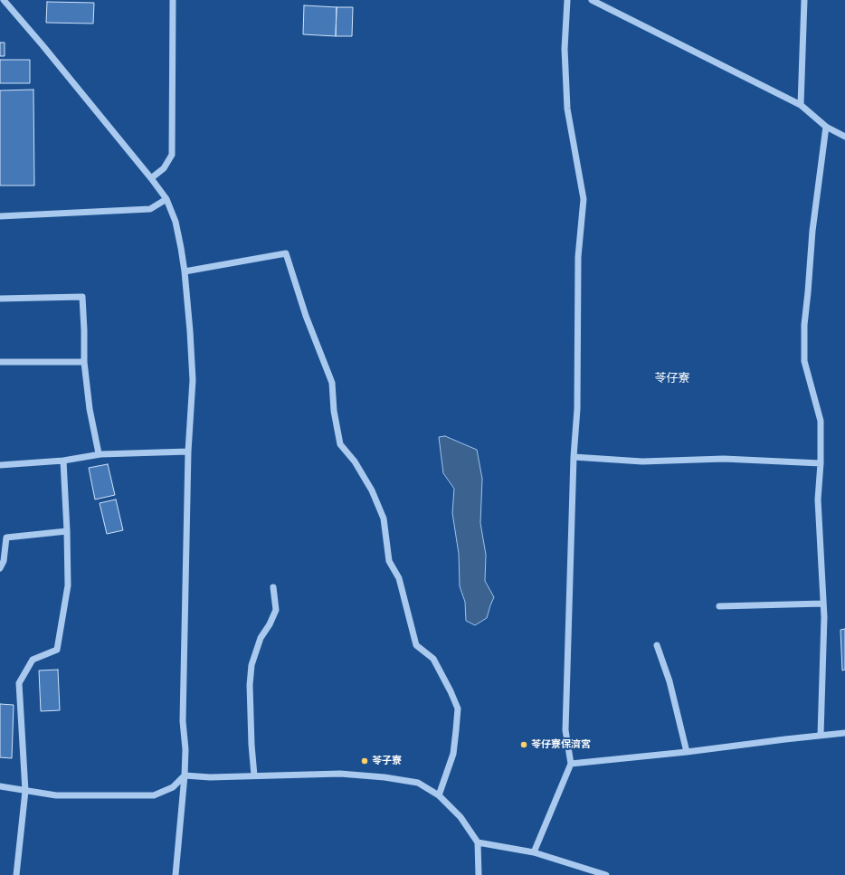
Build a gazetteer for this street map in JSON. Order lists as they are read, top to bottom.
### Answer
{
  "districts": ["苓仔寮"],
  "places": ["苓仔寮保濟宮", "苓子寮"]
}
